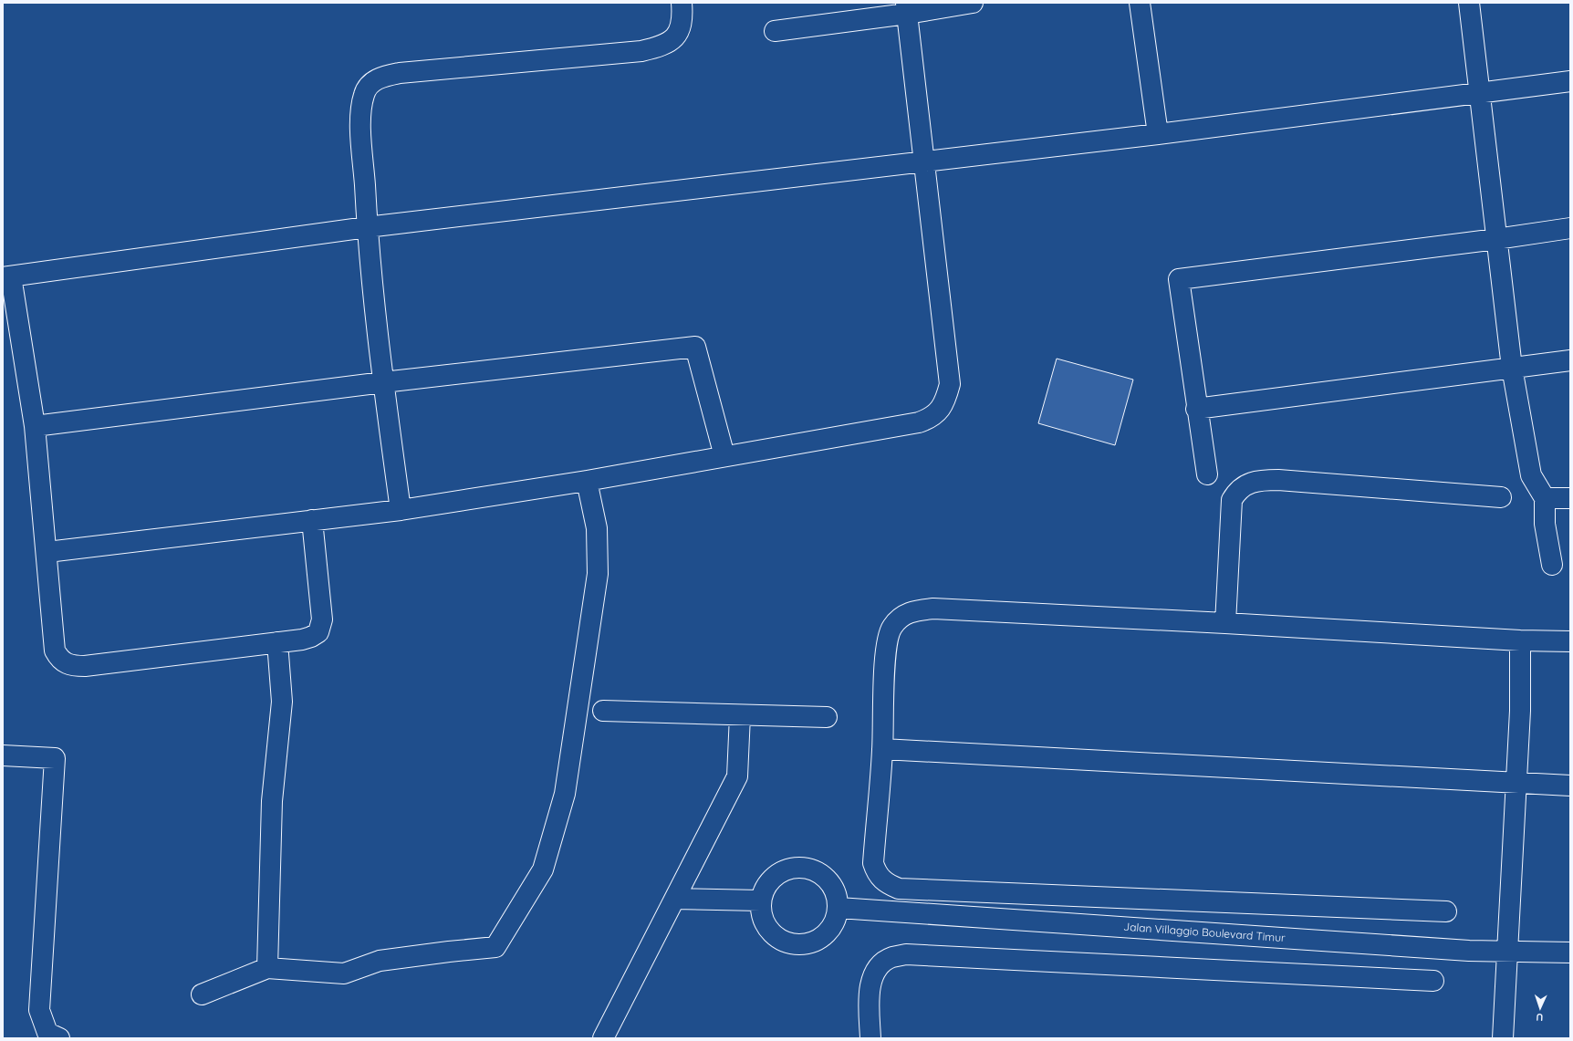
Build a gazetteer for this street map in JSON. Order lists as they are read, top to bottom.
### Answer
{
  "streets": {
    "street": ["Jalan Villaggio Boulevard Timur"]
  },
  "north": "bottom"
}
